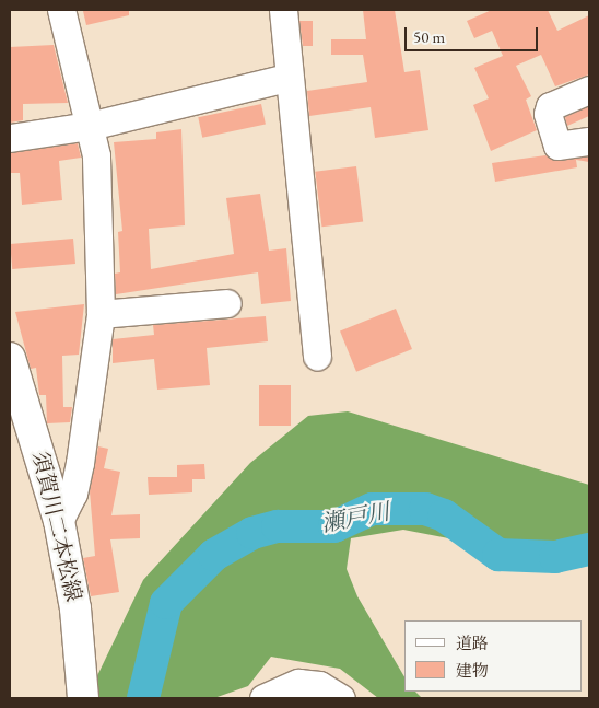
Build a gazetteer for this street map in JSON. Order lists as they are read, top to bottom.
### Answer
{
  "streets": {
    "main road": ["須賀川二本松線"]
  },
  "water": ["瀬戸川"],
  "legend": ["道路", "建物"],
  "scale_bar": "50 m"
}
